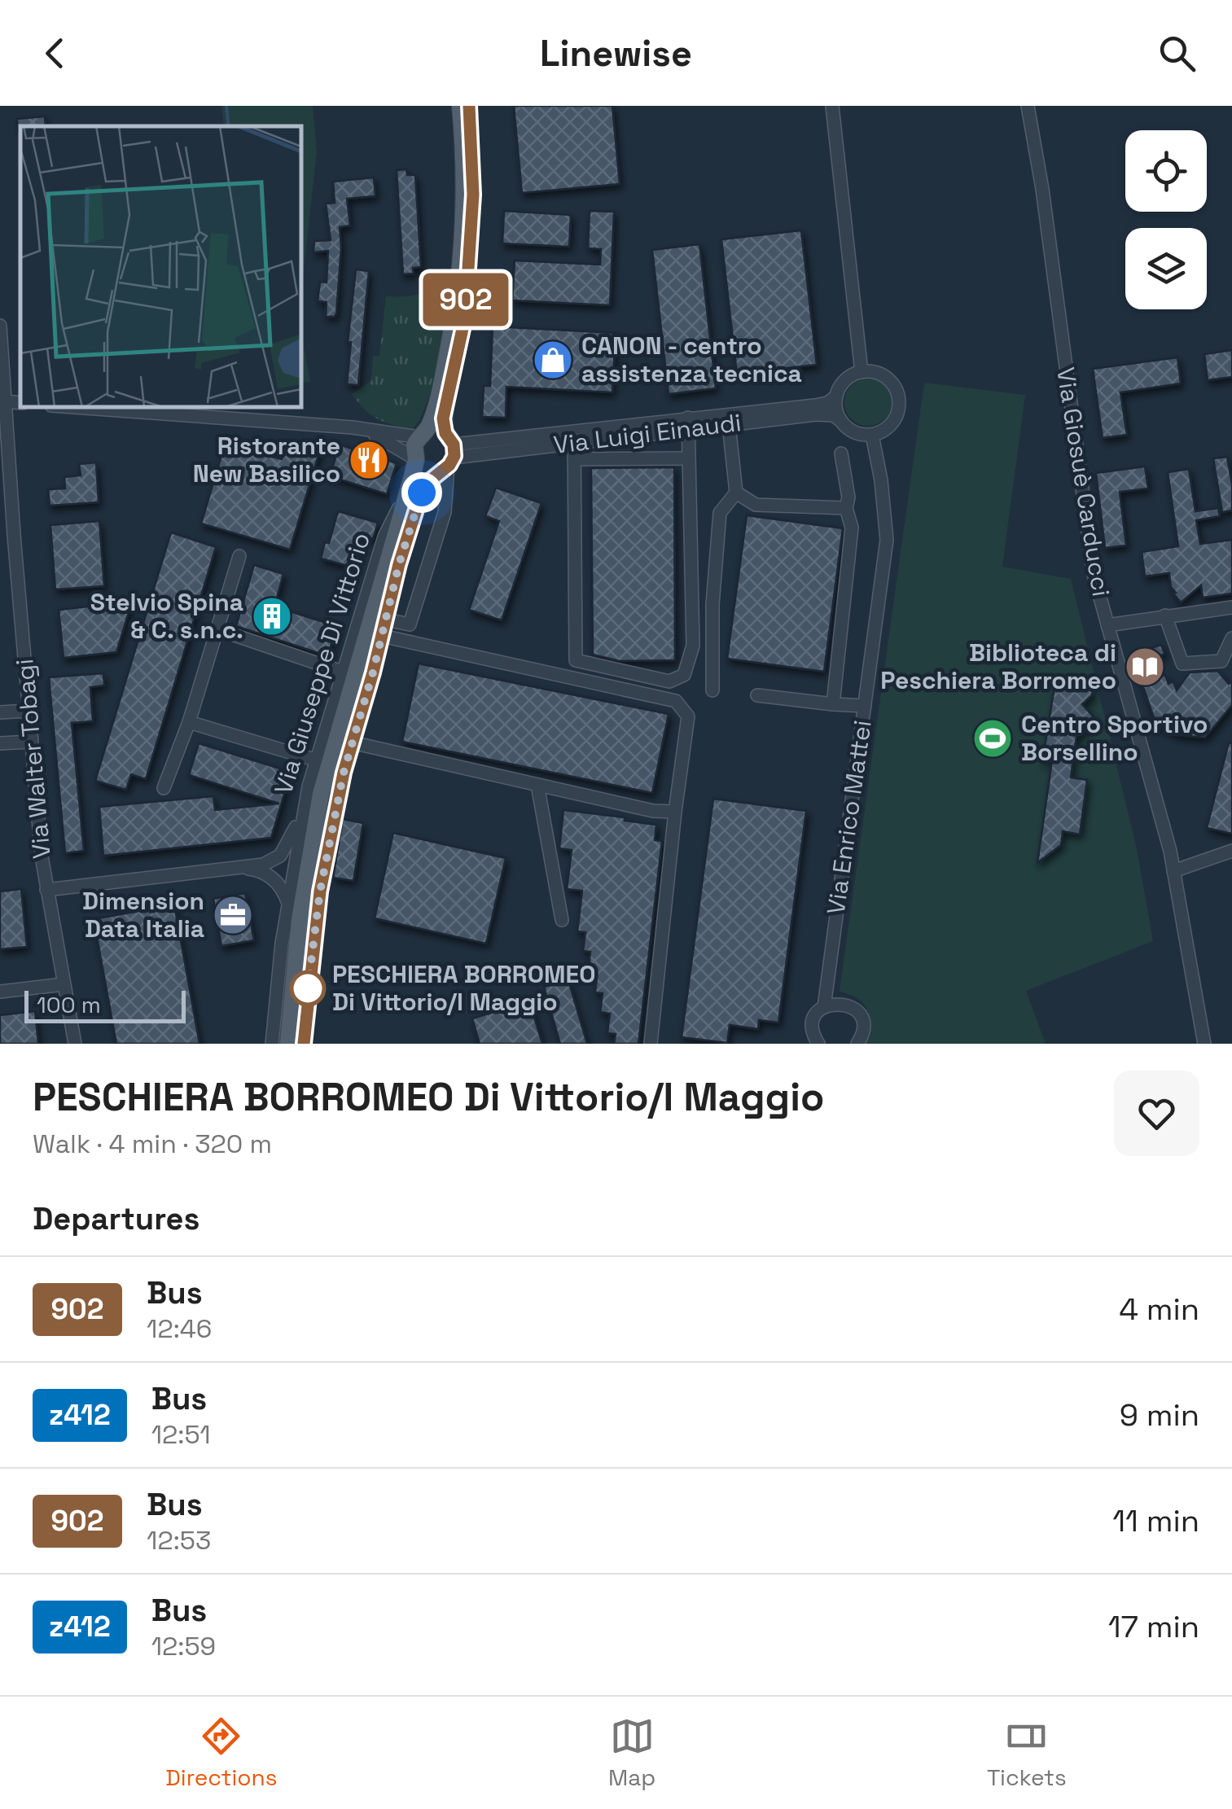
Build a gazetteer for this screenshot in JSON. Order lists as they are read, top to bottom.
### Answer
{
  "streets": {
    "main road": ["Via Giuseppe Di Vittorio"],
    "street": [
      "Via Luigi Einaudi",
      "Via Giosuè Carducci",
      "Via Walter Tobagi",
      "Via Enrico Mattei"
    ]
  },
  "crossings": [
    ["Via Luigi Einaudi", "Via Giuseppe Di Vittorio"],
    ["Via Luigi Einaudi", "Via Enrico Mattei"]
  ],
  "places": {
    "shop": ["CANON - centro assistenza tecnica"],
    "restaurant": ["Ristorante New Basilico"],
    "building": ["Stelvio Spina & C. s.n.c."],
    "library": ["Biblioteca di Peschiera Borromeo"],
    "sports": ["Centro Sportivo Borsellino"],
    "office": ["Dimension Data Italia"],
    "other": ["PESCHIERA BORROMEO Di Vittorio/I Maggio"]
  },
  "lines": ["bus line 902"],
  "scale_bar": "100 m",
  "page": {
    "header": "Linewise",
    "on_map": "902",
    "scale": "100 m",
    "heading": [
      ["PESCHIERA BORROMEO Di Vittorio/I Maggio", "Walk · 4 min · 320 m"],
      "Departures"
    ],
    "list": [
      {
        "mark": "902",
        "name": "Bus",
        "note": "12:46",
        "value": "4 min"
      },
      {
        "mark": "z412",
        "name": "Bus",
        "note": "12:51",
        "value": "9 min"
      },
      {
        "mark": "902",
        "name": "Bus",
        "note": "12:53",
        "value": "11 min"
      },
      {
        "mark": "z412",
        "name": "Bus",
        "note": "12:59",
        "value": "17 min"
      }
    ],
    "tabs": ["Directions", "Map", "Tickets"]
  }
}
